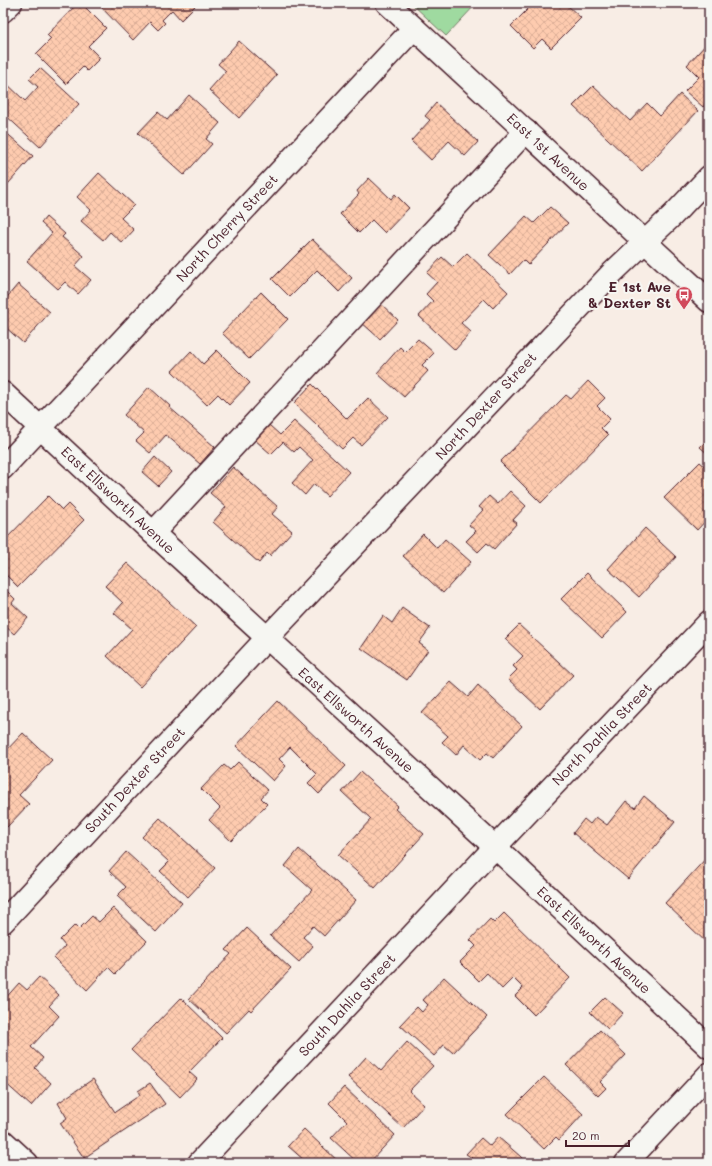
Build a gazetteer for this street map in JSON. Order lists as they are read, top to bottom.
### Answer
{
  "streets": {
    "street": [
      "East 1st Avenue",
      "North Cherry Street",
      "North Dexter Street",
      "East Ellsworth Avenue",
      "North Dahlia Street",
      "South Dexter Street",
      "South Dahlia Street"
    ]
  },
  "crossings": [
    ["East 1st Avenue", "North Cherry Street"],
    ["East 1st Avenue", "North Dexter Street"],
    ["North Cherry Street", "East Ellsworth Avenue"],
    ["North Dexter Street", "East Ellsworth Avenue"],
    ["North Dexter Street", "South Dexter Street"],
    ["East Ellsworth Avenue", "North Dahlia Street"],
    ["East Ellsworth Avenue", "South Dexter Street"],
    ["East Ellsworth Avenue", "South Dahlia Street"],
    ["North Dahlia Street", "South Dahlia Street"]
  ],
  "places": {
    "bus stop": ["E 1st Ave & Dexter St"]
  },
  "scale_bar": "20 m"
}
